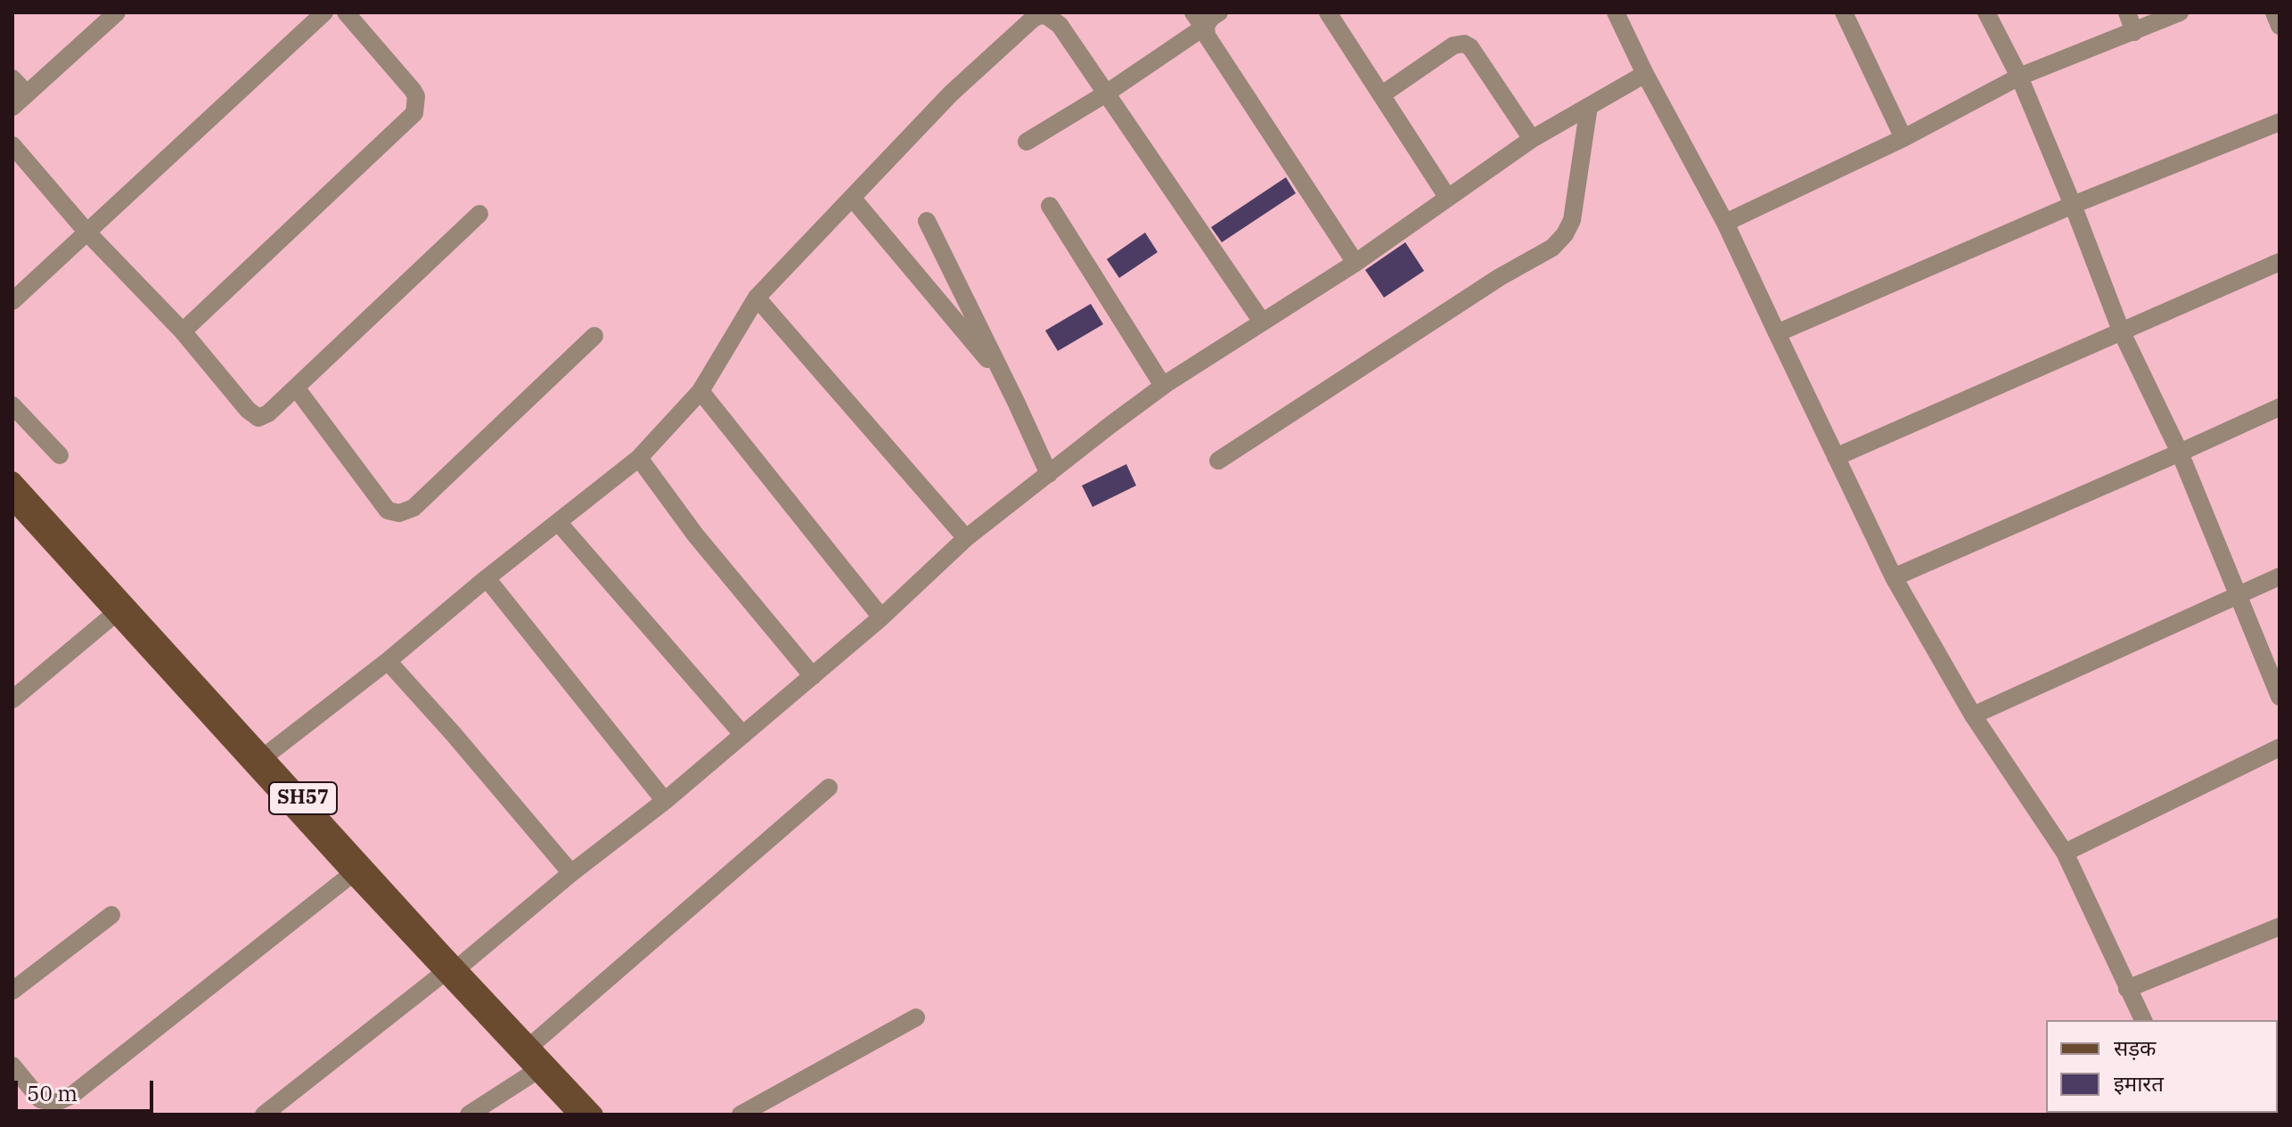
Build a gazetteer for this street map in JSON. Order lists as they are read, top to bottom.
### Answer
{
  "streets": {
    "main road": ["SH57"]
  },
  "legend": ["सड़क", "इमारत"],
  "scale_bar": "50 m"
}
